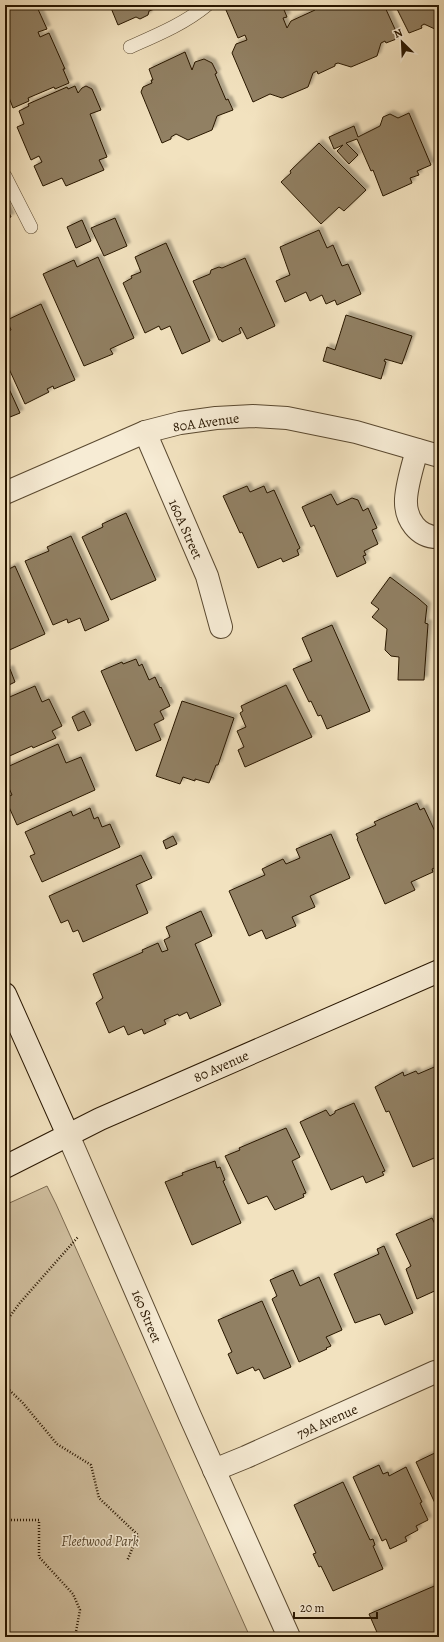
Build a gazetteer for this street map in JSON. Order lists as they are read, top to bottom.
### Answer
{
  "streets": {
    "street": [
      "80A Avenue",
      "160A Street",
      "80 Avenue",
      "160 Street",
      "79A Avenue"
    ]
  },
  "crossings": [
    ["80A Avenue", "160A Street"],
    ["80 Avenue", "160 Street"],
    ["160 Street", "79A Avenue"]
  ],
  "parks": ["Fleetwood Park"],
  "scale_bar": "20 m",
  "north": "top left"
}
